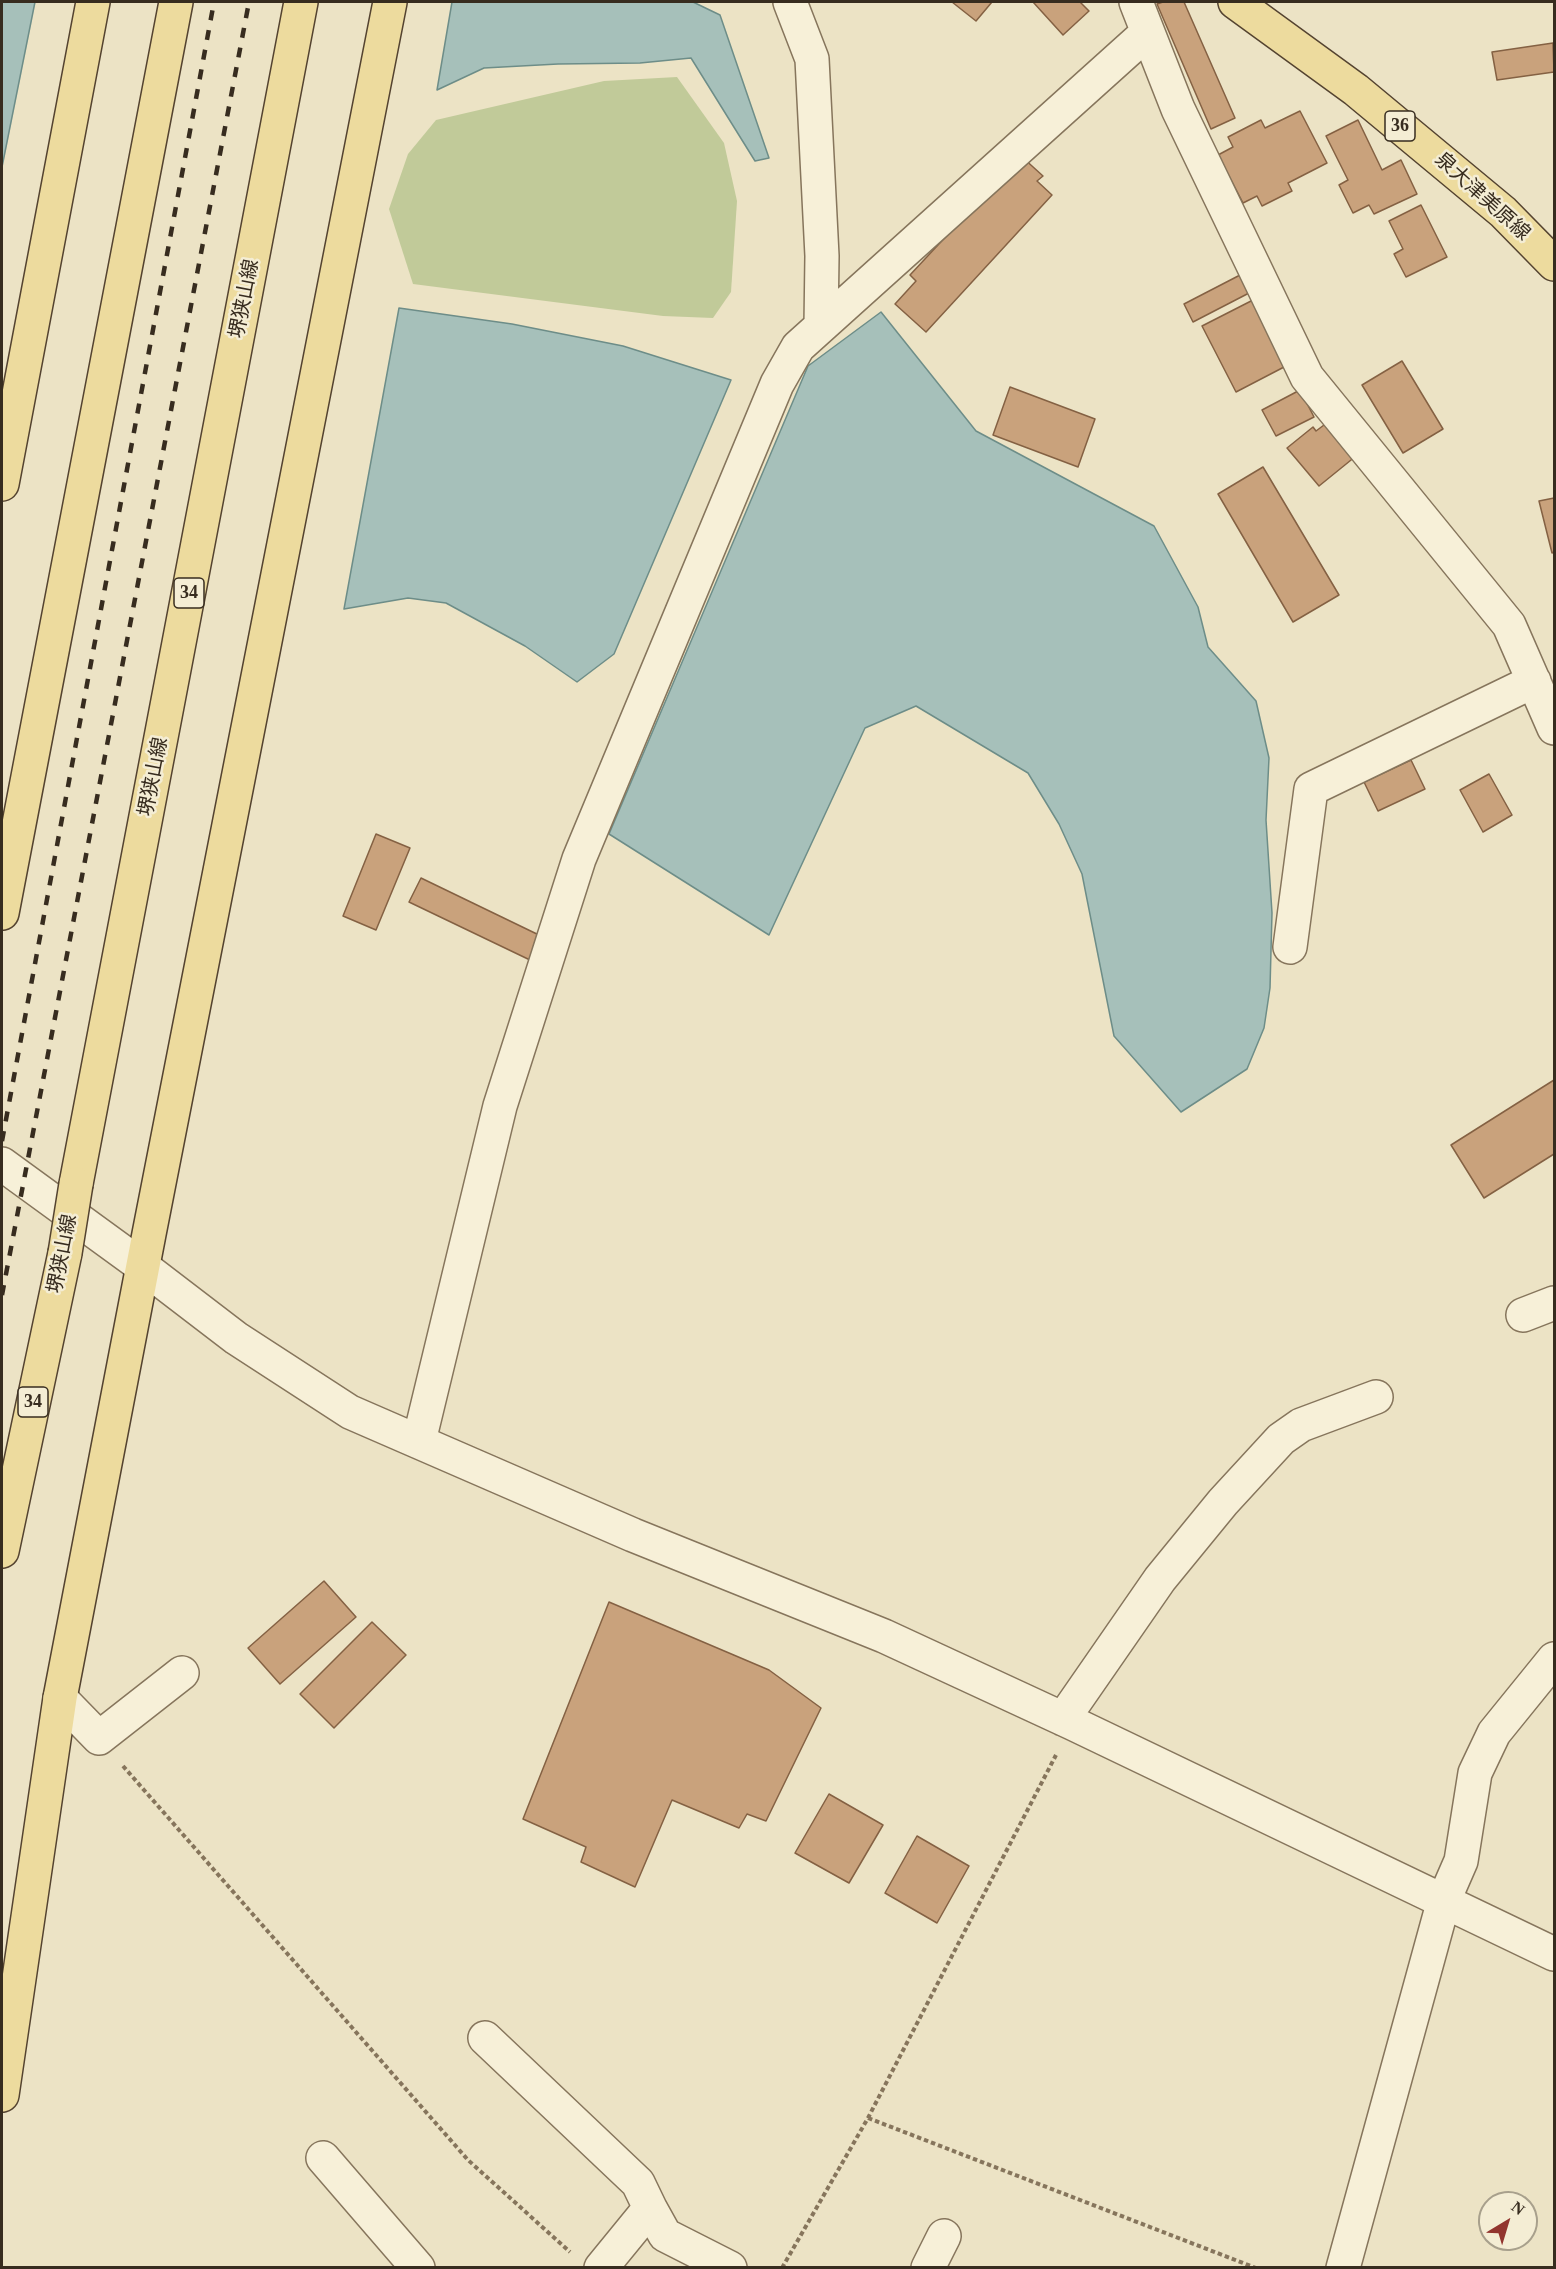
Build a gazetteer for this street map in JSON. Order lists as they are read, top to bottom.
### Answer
{
  "streets": {
    "main road": [
      "36",
      "泉大津美原線",
      "堺狭山線",
      "34"
    ]
  },
  "north": "top right"
}
